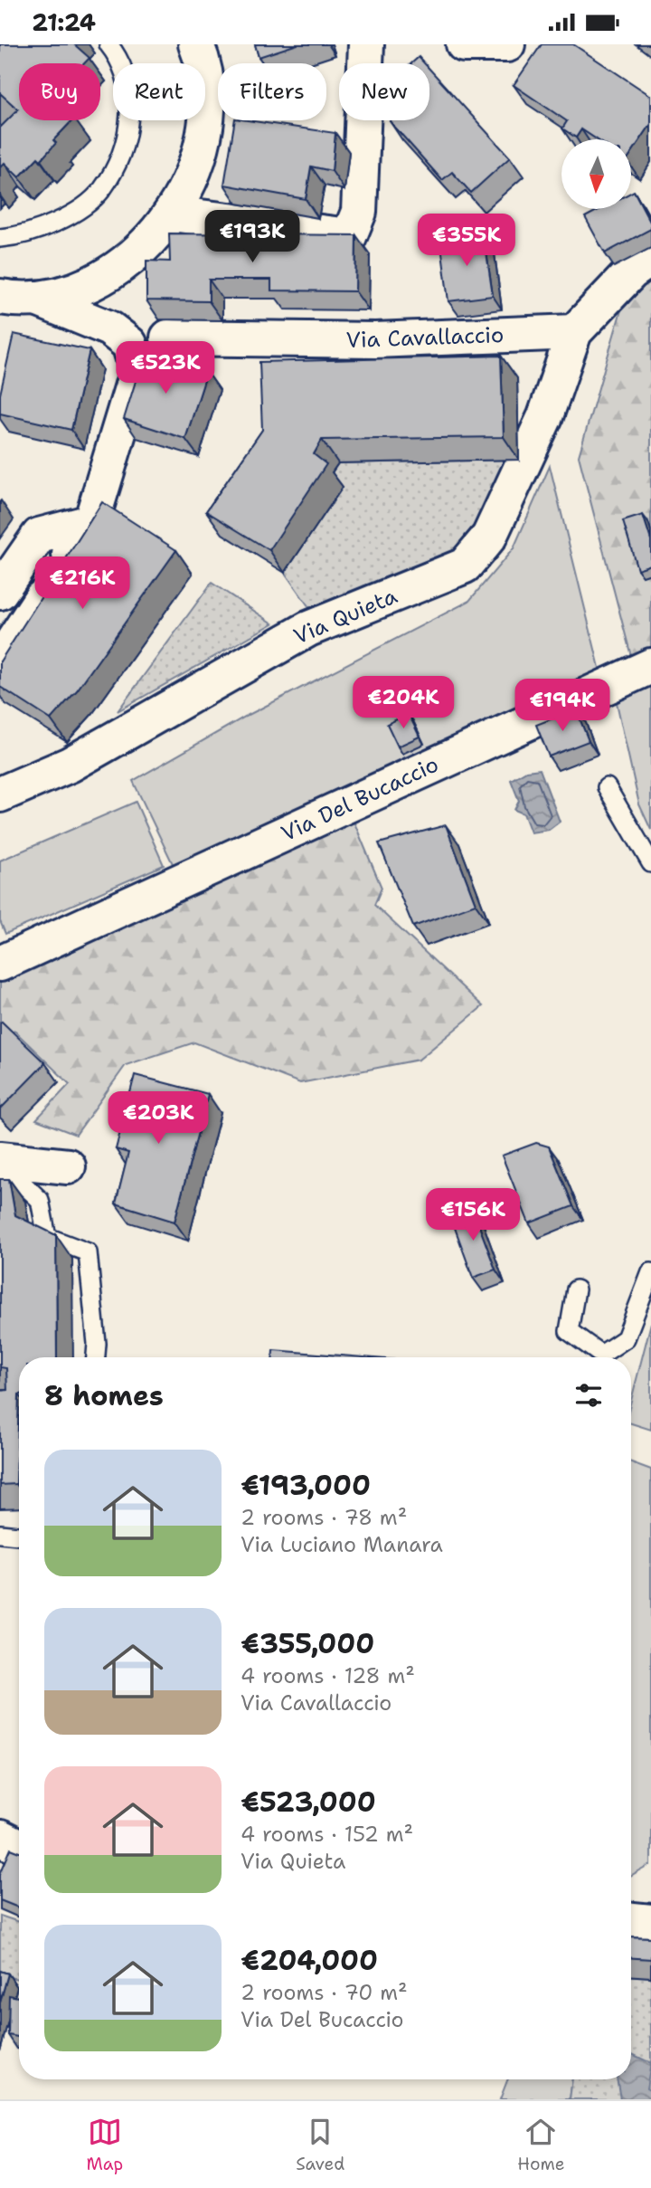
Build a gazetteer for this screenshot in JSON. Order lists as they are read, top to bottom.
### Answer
{
  "streets": {
    "street": ["Via Cavallaccio", "Via Quieta", "Via Del Bucaccio"]
  },
  "crossings": [
    ["Via Cavallaccio", "Via Quieta"]
  ],
  "north": "bottom",
  "page": {
    "status": "21:24",
    "chip": [
      "Buy",
      "Rent",
      "Filters",
      "New"
    ],
    "price": [
      "€193K",
      "€355K",
      "€523K",
      "€216K",
      "€204K",
      "€194K",
      "€203K",
      "€156K"
    ],
    "heading": "8 homes",
    "list": [
      {
        "name": "€193,000",
        "note": "2 rooms · 78 m² · Via Luciano Manara"
      },
      {
        "name": "€355,000",
        "note": "4 rooms · 128 m² · Via Cavallaccio"
      },
      {
        "name": "€523,000",
        "note": "4 rooms · 152 m² · Via Quieta"
      },
      {
        "name": "€204,000",
        "note": "2 rooms · 70 m² · Via Del Bucaccio"
      }
    ],
    "tabs": ["Map", "Saved", "Home"]
  }
}
